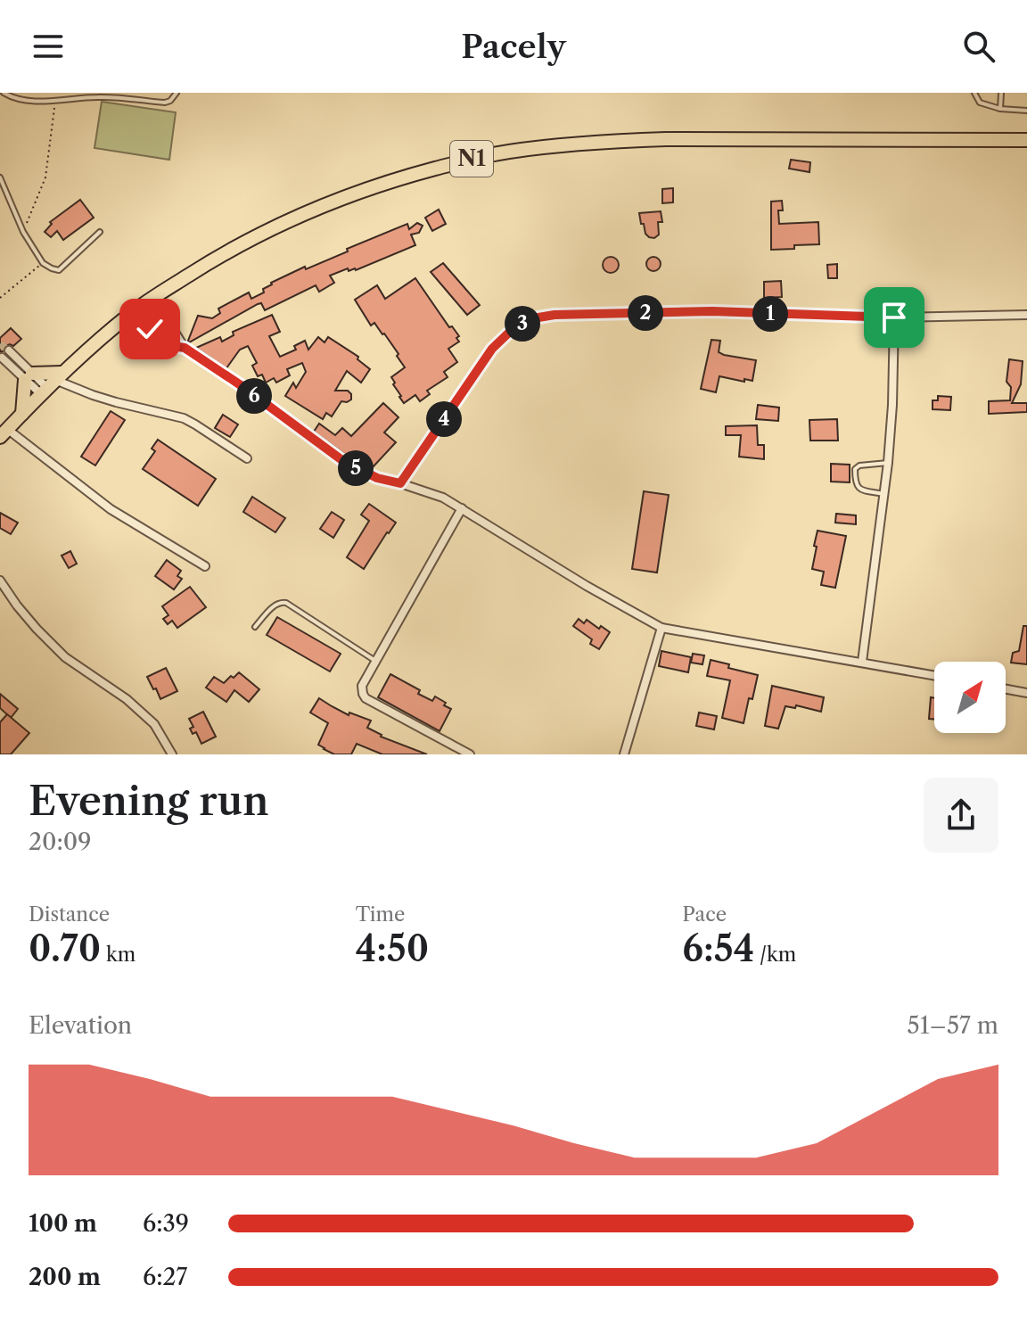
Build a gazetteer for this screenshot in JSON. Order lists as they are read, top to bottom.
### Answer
{
  "streets": {
    "highway": ["N1"]
  },
  "north": "top right",
  "page": {
    "header": "Pacely",
    "pins": [
      "2",
      "1",
      "3",
      "6",
      "4",
      "5"
    ],
    "heading": ["Evening run", "20:09"],
    "stats": [
      ["Distance", "0.70 km"],
      ["Time", "4:50"],
      ["Pace", "6:54 /km"]
    ],
    "chart": ["Elevation", "51–57 m"],
    "list": [
      {
        "name": "100 m",
        "note": "6:39"
      },
      {
        "name": "200 m",
        "note": "6:27"
      }
    ]
  }
}
